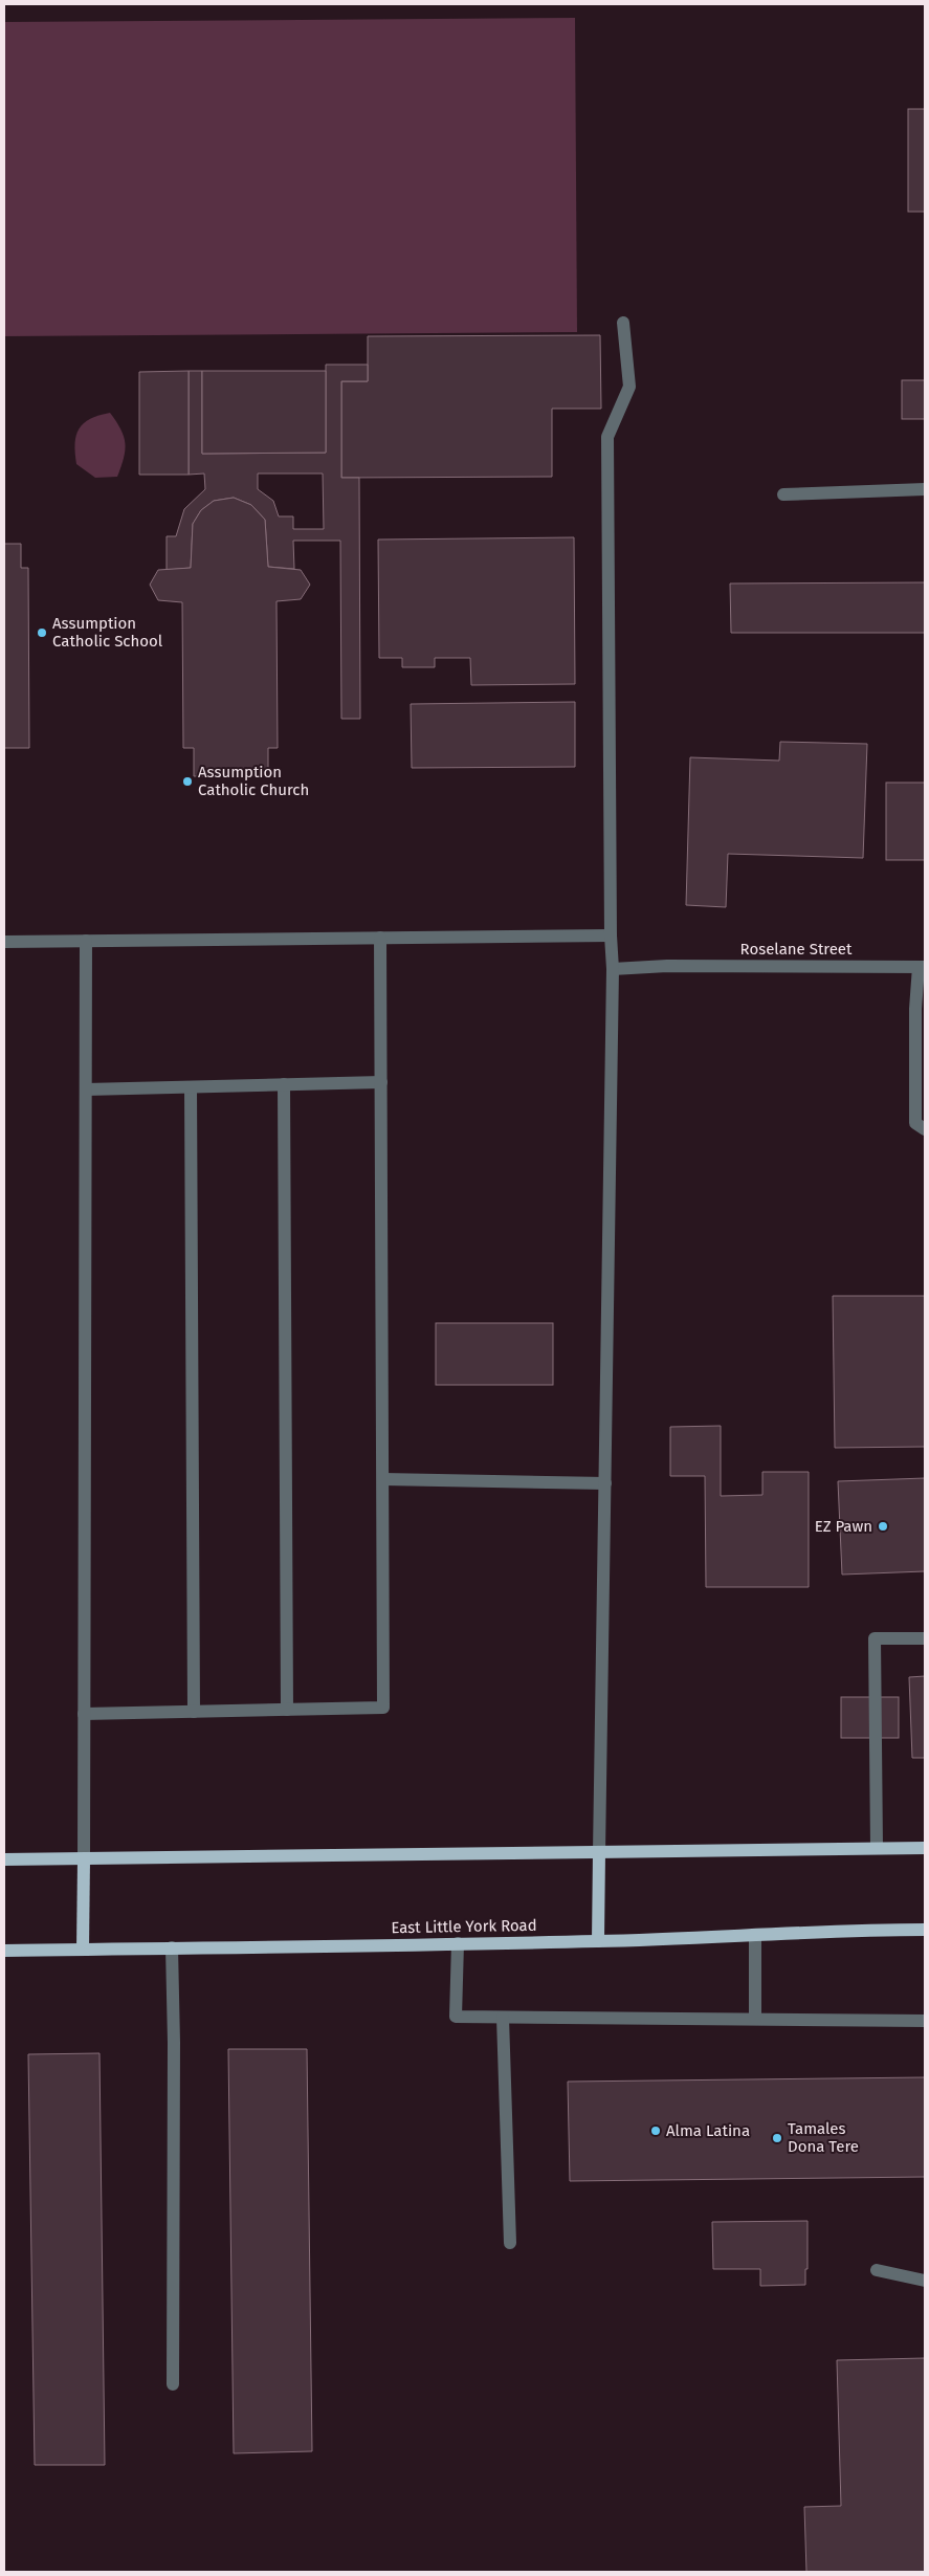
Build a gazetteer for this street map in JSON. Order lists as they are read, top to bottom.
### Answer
{
  "streets": {
    "main road": ["East Little York Road"],
    "street": ["Roselane Street"]
  },
  "places": [
    "Assumption Catholic School",
    "Assumption Catholic Church",
    "EZ Pawn",
    "Alma Latina",
    "Tamales Dona Tere"
  ]
}
